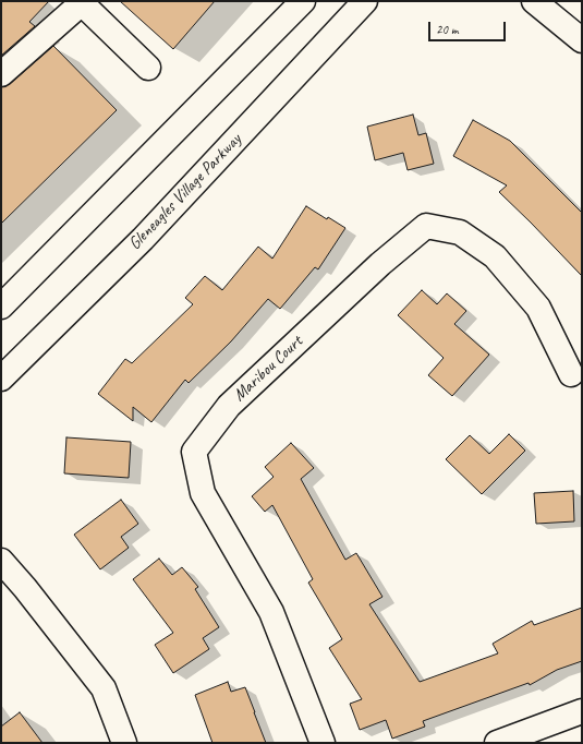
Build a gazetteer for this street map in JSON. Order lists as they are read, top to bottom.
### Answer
{
  "streets": {
    "street": ["Gleneagles Village Parkway", "Maribou Court"]
  },
  "scale_bar": "20 m"
}
